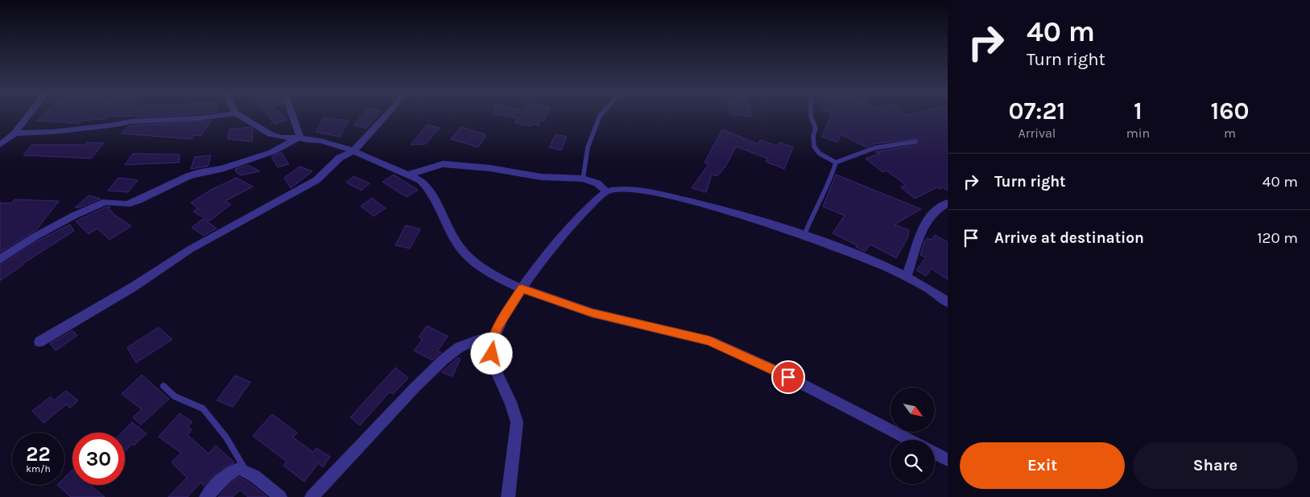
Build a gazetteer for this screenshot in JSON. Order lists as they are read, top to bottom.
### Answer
{
  "north": "bottom right",
  "page": {
    "turn": ["40 m", "Turn right"],
    "eta": [
      "07:21",
      "Arrival",
      "1",
      "min",
      "160",
      "m"
    ],
    "list": [
      {
        "name": "Turn right",
        "value": "40 m"
      },
      {
        "name": "Arrive at destination",
        "value": "120 m"
      }
    ],
    "speed": "22 km/h",
    "limit": "30",
    "buttons": ["Exit", "Share"]
  }
}
